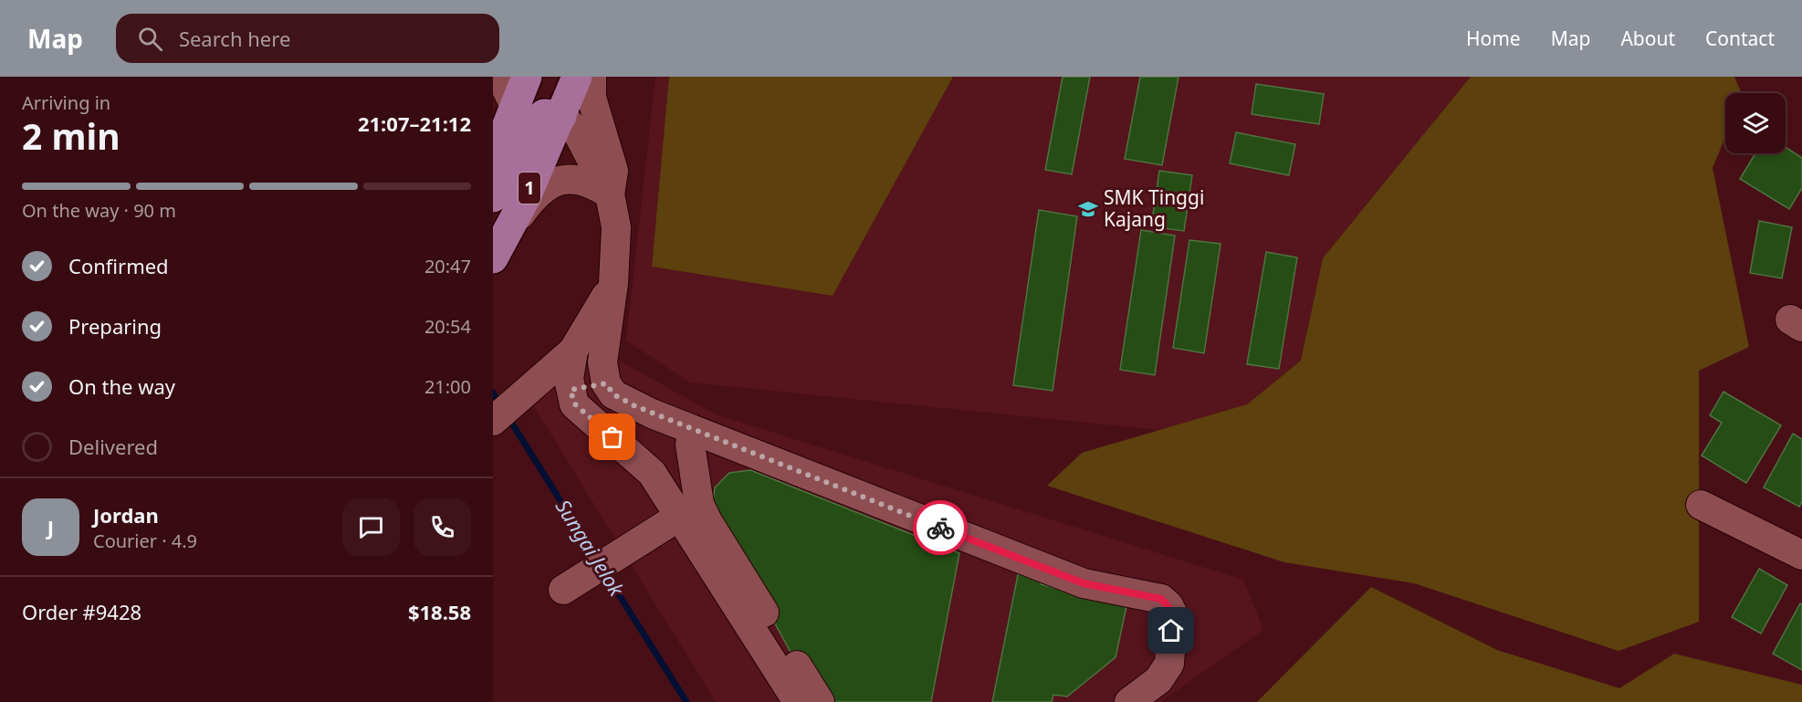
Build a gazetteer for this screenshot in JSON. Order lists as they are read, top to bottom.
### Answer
{
  "streets": {
    "main road": ["1"]
  },
  "water": ["Sungai Jelok"],
  "places": {
    "school or university": ["SMK Tinggi Kajang"]
  },
  "page": {
    "header": "Map",
    "search": "Search here",
    "nav": [
      "Home",
      "Map",
      "About",
      "Contact"
    ],
    "heading": ["2 min", "Arriving in", "21:07–21:12"],
    "panel": [
      "Jordan",
      "Courier · 4.9",
      "Order #9428",
      "$18.58"
    ],
    "bar": "On the way · 90 m",
    "list": [
      ["Confirmed", "20:47"],
      ["Preparing", "20:54"],
      ["On the way", "21:00"],
      "Delivered"
    ],
    "round": "J"
  }
}
